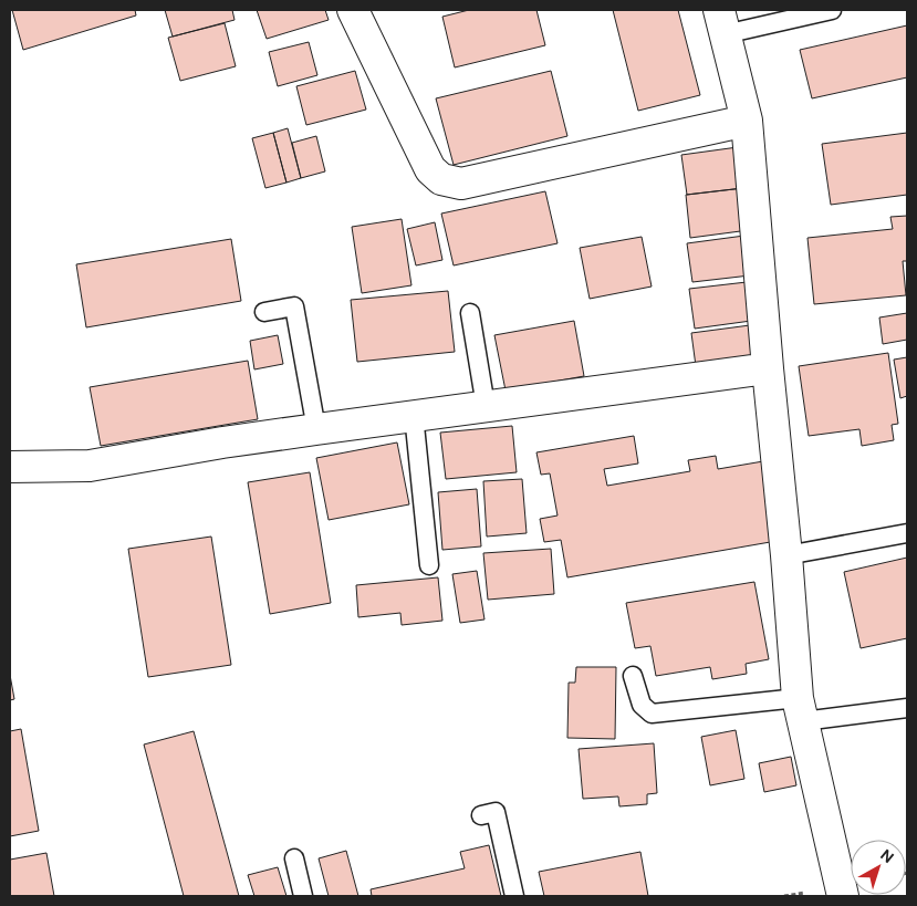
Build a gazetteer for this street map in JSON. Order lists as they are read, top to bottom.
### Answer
{
  "north": "top right"
}
